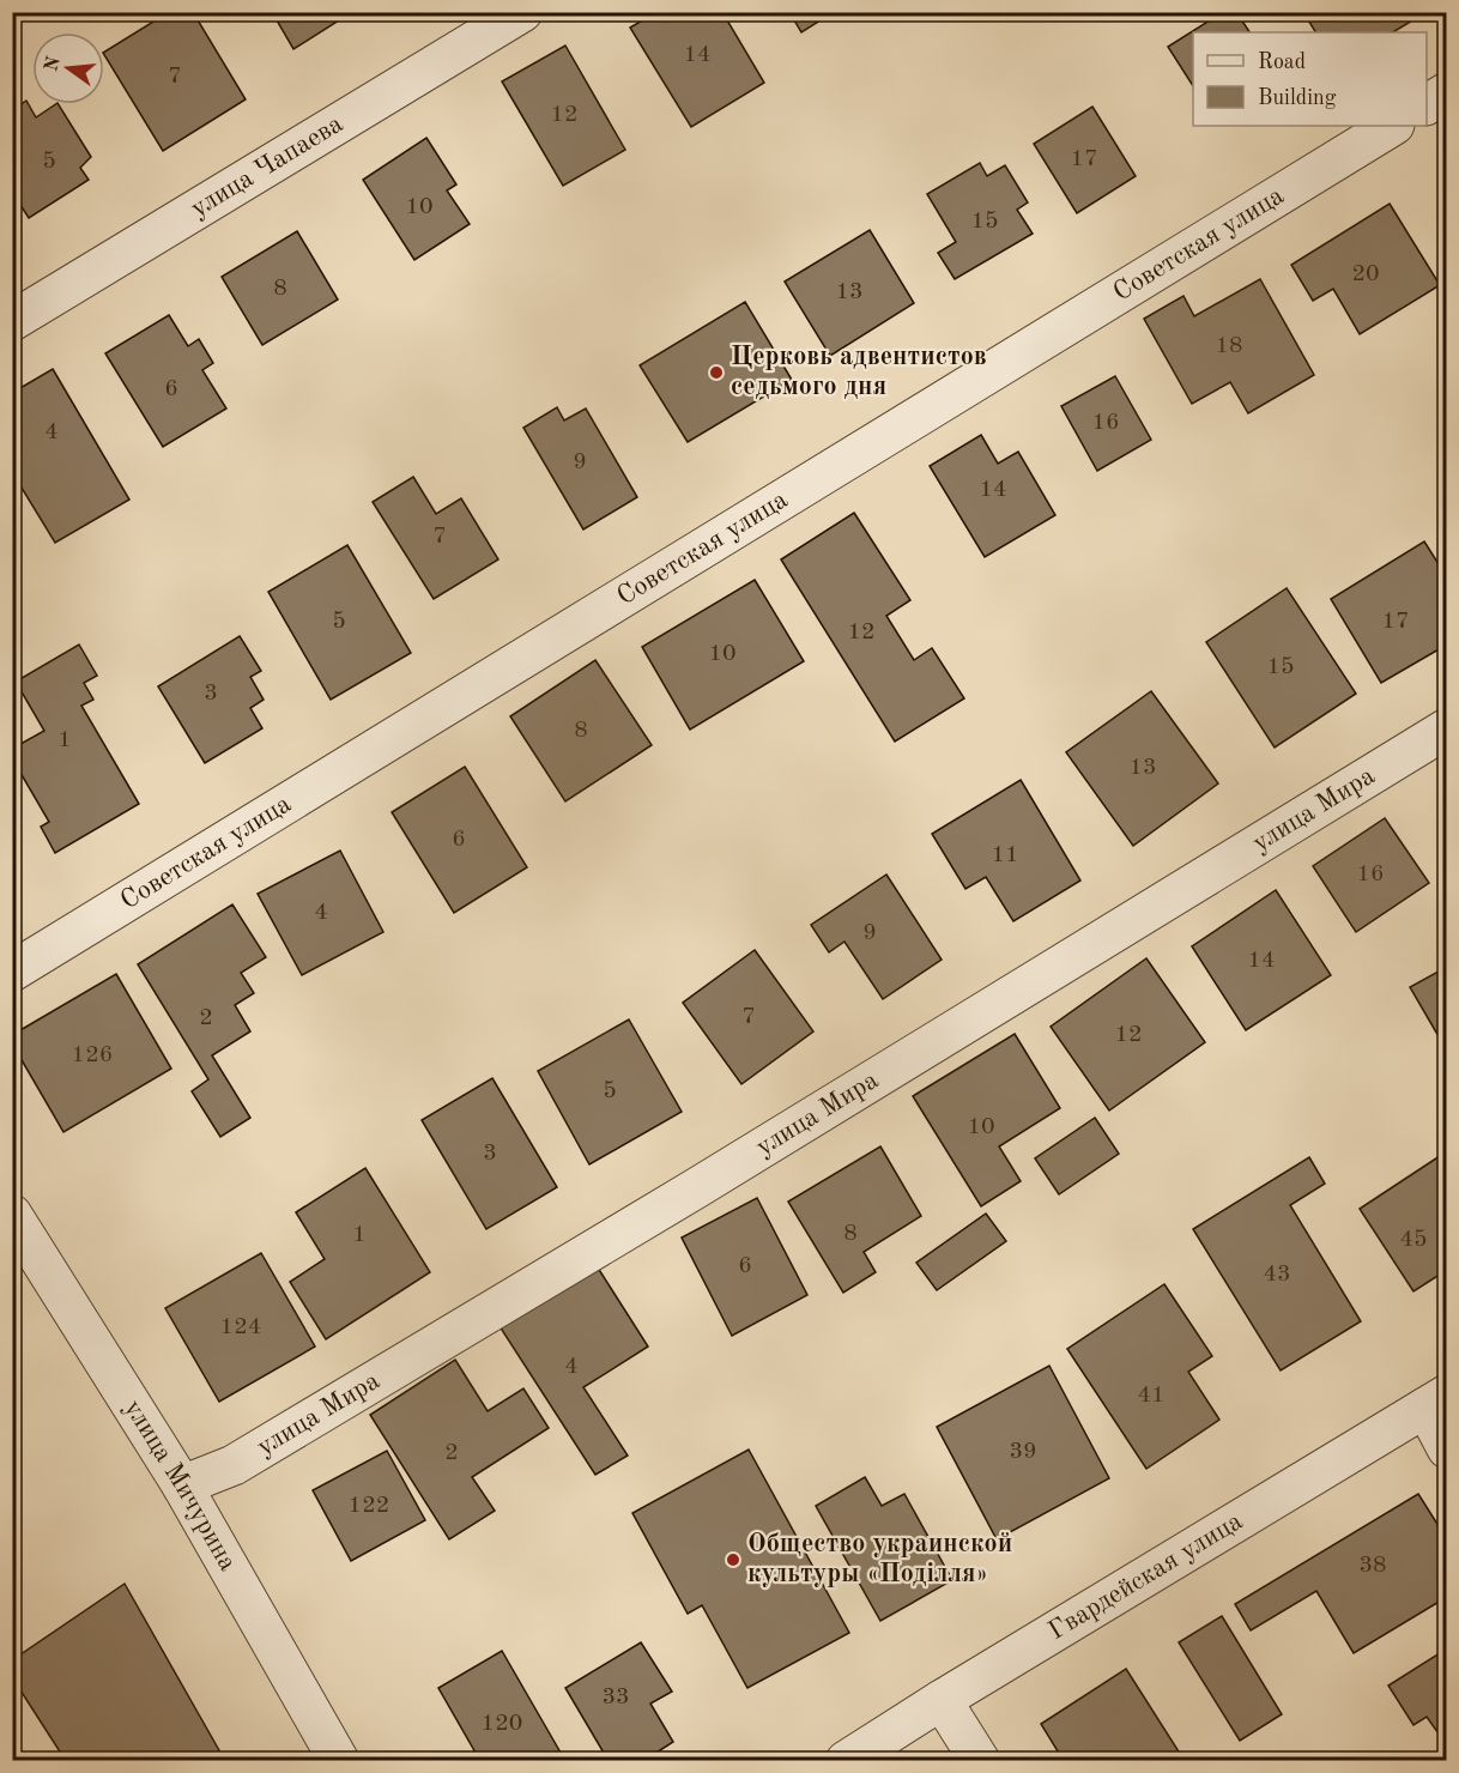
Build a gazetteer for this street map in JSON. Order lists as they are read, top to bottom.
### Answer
{
  "streets": {
    "street": [
      "улица Чапаева",
      "Советская улица",
      "улица Мира",
      "улица Мичурина",
      "Гвардейская улица"
    ]
  },
  "crossings": [
    ["улица Мира", "улица Мичурина"]
  ],
  "places": ["Церковь адвентистов седьмого дня", "Общество украинской культуры «Поділля»"],
  "house_numbers": [
    "14",
    "7",
    "12",
    "17",
    "5",
    "10",
    "15",
    "20",
    "8",
    "13",
    "18",
    "6",
    "16",
    "4",
    "9",
    "14",
    "7",
    "5",
    "17",
    "12",
    "10",
    "15",
    "3",
    "8",
    "1",
    "13",
    "6",
    "11",
    "16",
    "4",
    "9",
    "14",
    "7",
    "2",
    "12",
    "126",
    "5",
    "10",
    "3",
    "8",
    "1",
    "45",
    "6",
    "43",
    "124",
    "4",
    "41",
    "39",
    "2",
    "122",
    "38",
    "33",
    "120"
  ],
  "legend": ["Road", "Building"],
  "north": "left"
}
